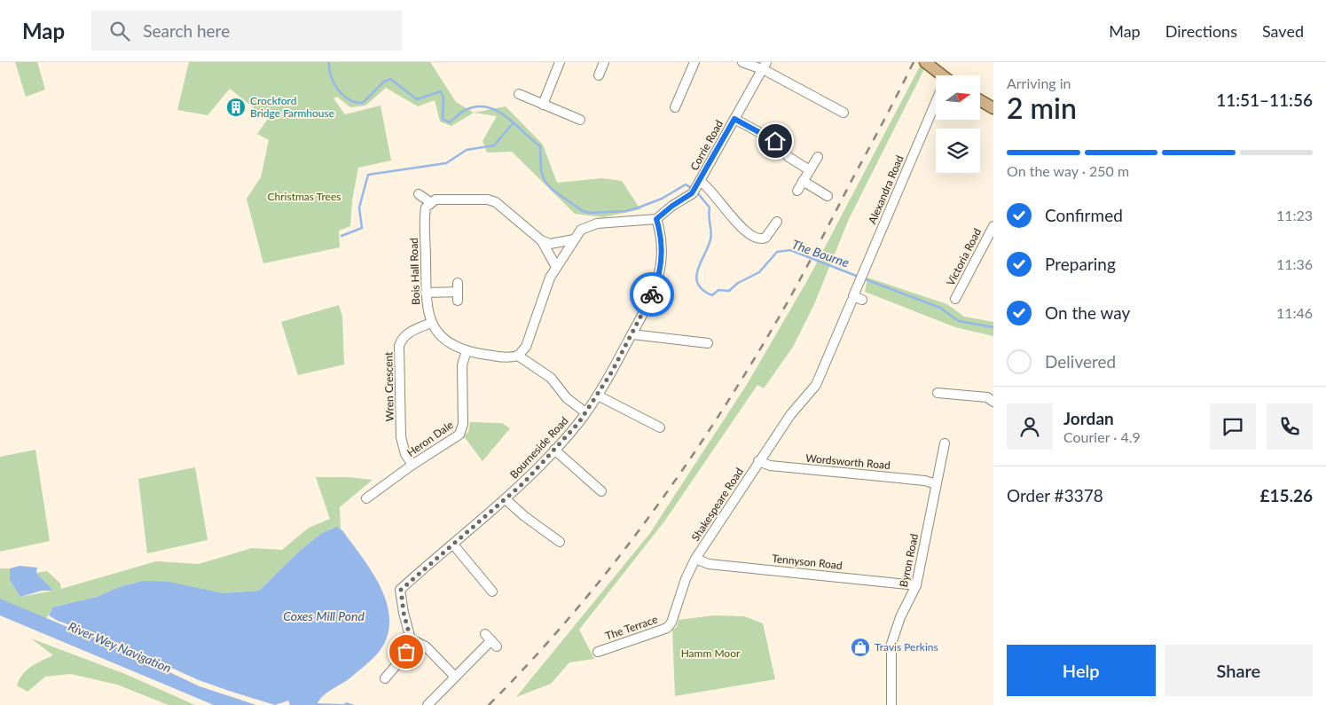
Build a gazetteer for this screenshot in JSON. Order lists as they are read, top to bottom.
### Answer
{
  "streets": {
    "street": [
      "Corrie Road",
      "Alexandra Road",
      "Victoria Road",
      "Bois Hall Road",
      "Wren Crescent",
      "Heron Dale",
      "Bourneside Road",
      "Wordsworth Road",
      "Shakespeare Road",
      "Byron Road",
      "Tennyson Road",
      "The Terrace"
    ]
  },
  "crossings": [
    ["Bois Hall Road", "Wren Crescent"],
    ["Bois Hall Road", "Heron Dale"],
    ["Wren Crescent", "Heron Dale"],
    ["Wordsworth Road", "Shakespeare Road"],
    ["Wordsworth Road", "Byron Road"],
    ["Shakespeare Road", "Tennyson Road"],
    ["Shakespeare Road", "The Terrace"],
    ["Byron Road", "Tennyson Road"]
  ],
  "water": ["The Bourne", "Coxes Mill Pond", "River Wey Navigation"],
  "parks": ["Christmas Trees", "Hamm Moor"],
  "places": {
    "building": ["Crockford Bridge Farmhouse"],
    "shop": ["Travis Perkins"]
  },
  "north": "right",
  "page": {
    "header": "Map",
    "search": "Search here",
    "nav": ["Map", "Directions", "Saved"],
    "heading": ["2 min", "Arriving in", "11:51–11:56"],
    "panel": [
      "Jordan",
      "Courier · 4.9",
      "Order #3378",
      "£15.26"
    ],
    "bar": "On the way · 250 m",
    "list": [
      ["Confirmed", "11:23"],
      ["Preparing", "11:36"],
      ["On the way", "11:46"],
      "Delivered"
    ],
    "buttons": ["Help", "Share"]
  }
}
